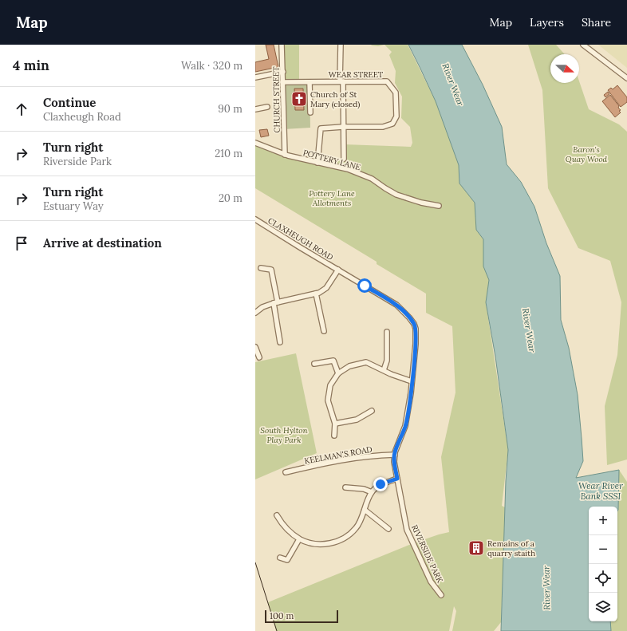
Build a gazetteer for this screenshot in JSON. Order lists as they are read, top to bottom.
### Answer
{
  "streets": {
    "street": [
      "WEAR STREET",
      "CHURCH STREET",
      "POTTERY LANE",
      "CLAXHEUGH ROAD",
      "KEELMAN'S ROAD",
      "RIVERSIDE PARK"
    ]
  },
  "crossings": [
    ["WEAR STREET", "CHURCH STREET"],
    ["WEAR STREET", "POTTERY LANE"],
    ["CHURCH STREET", "POTTERY LANE"],
    ["CLAXHEUGH ROAD", "RIVERSIDE PARK"],
    ["KEELMAN'S ROAD", "RIVERSIDE PARK"]
  ],
  "water": ["River Wear", "Wear River Bank SSSI"],
  "parks": ["Baron's Quay Wood", "Pottery Lane Allotments", "South Hylton Play Park"],
  "places": {
    "church": ["Church of St Mary (closed)"],
    "building": ["Remains of a quarry staith"]
  },
  "scale_bar": "100 m",
  "north": "right",
  "page": {
    "header": "Map",
    "nav": ["Map", "Layers", "Share"],
    "heading": ["4 min", "Walk · 320 m"],
    "list": [
      ["Continue", "Claxheugh Road", "90 m"],
      ["Turn right", "Riverside Park", "210 m"],
      ["Turn right", "Estuary Way", "20 m"],
      "Arrive at destination"
    ],
    "map_buttons": ["+", "−"],
    "scale": "100 m"
  }
}
